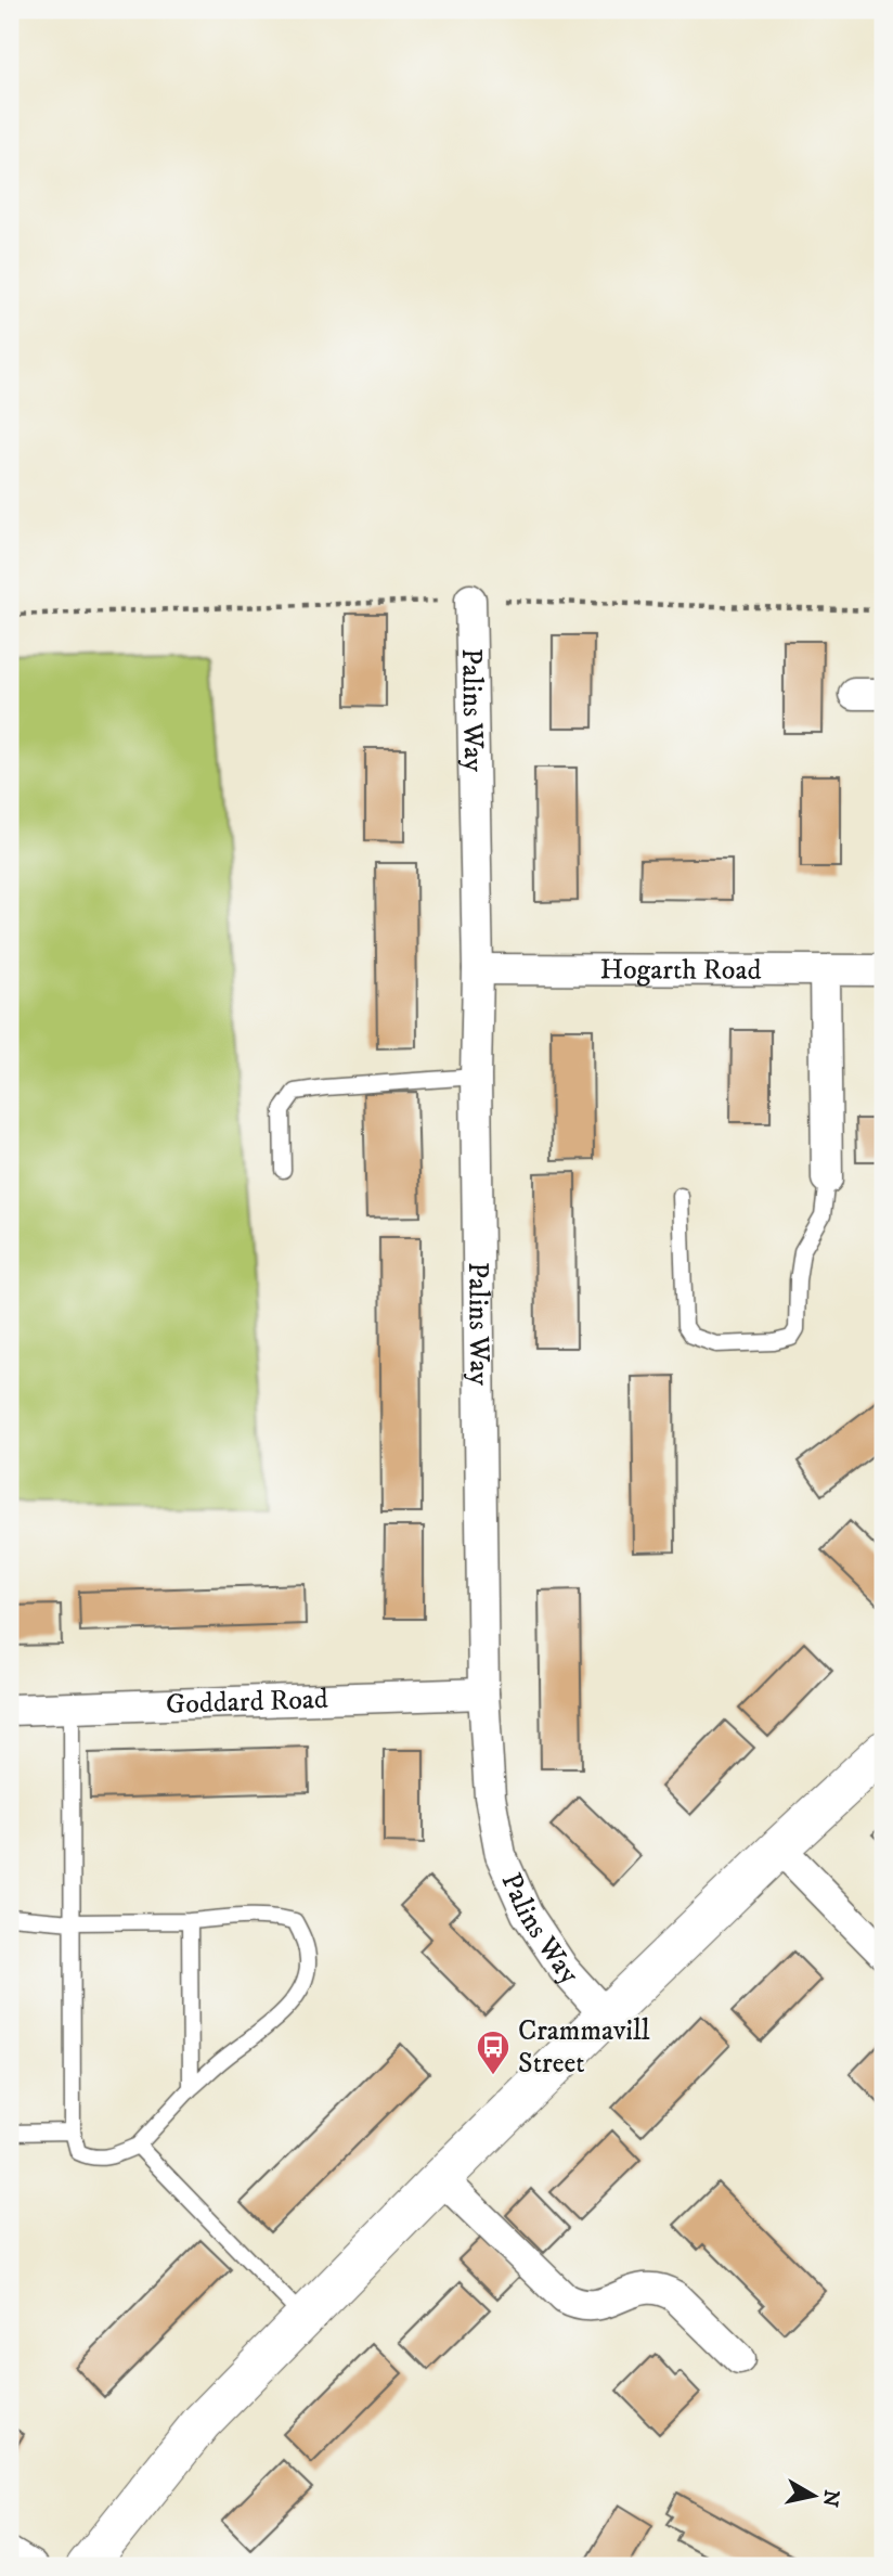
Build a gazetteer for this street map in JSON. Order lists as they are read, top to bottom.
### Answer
{
  "streets": {
    "street": ["Palins Way", "Hogarth Road", "Goddard Road"]
  },
  "crossings": [
    ["Palins Way", "Hogarth Road"],
    ["Palins Way", "Goddard Road"]
  ],
  "places": {
    "bus stop": ["Crammavill Street"]
  },
  "north": "right"
}
